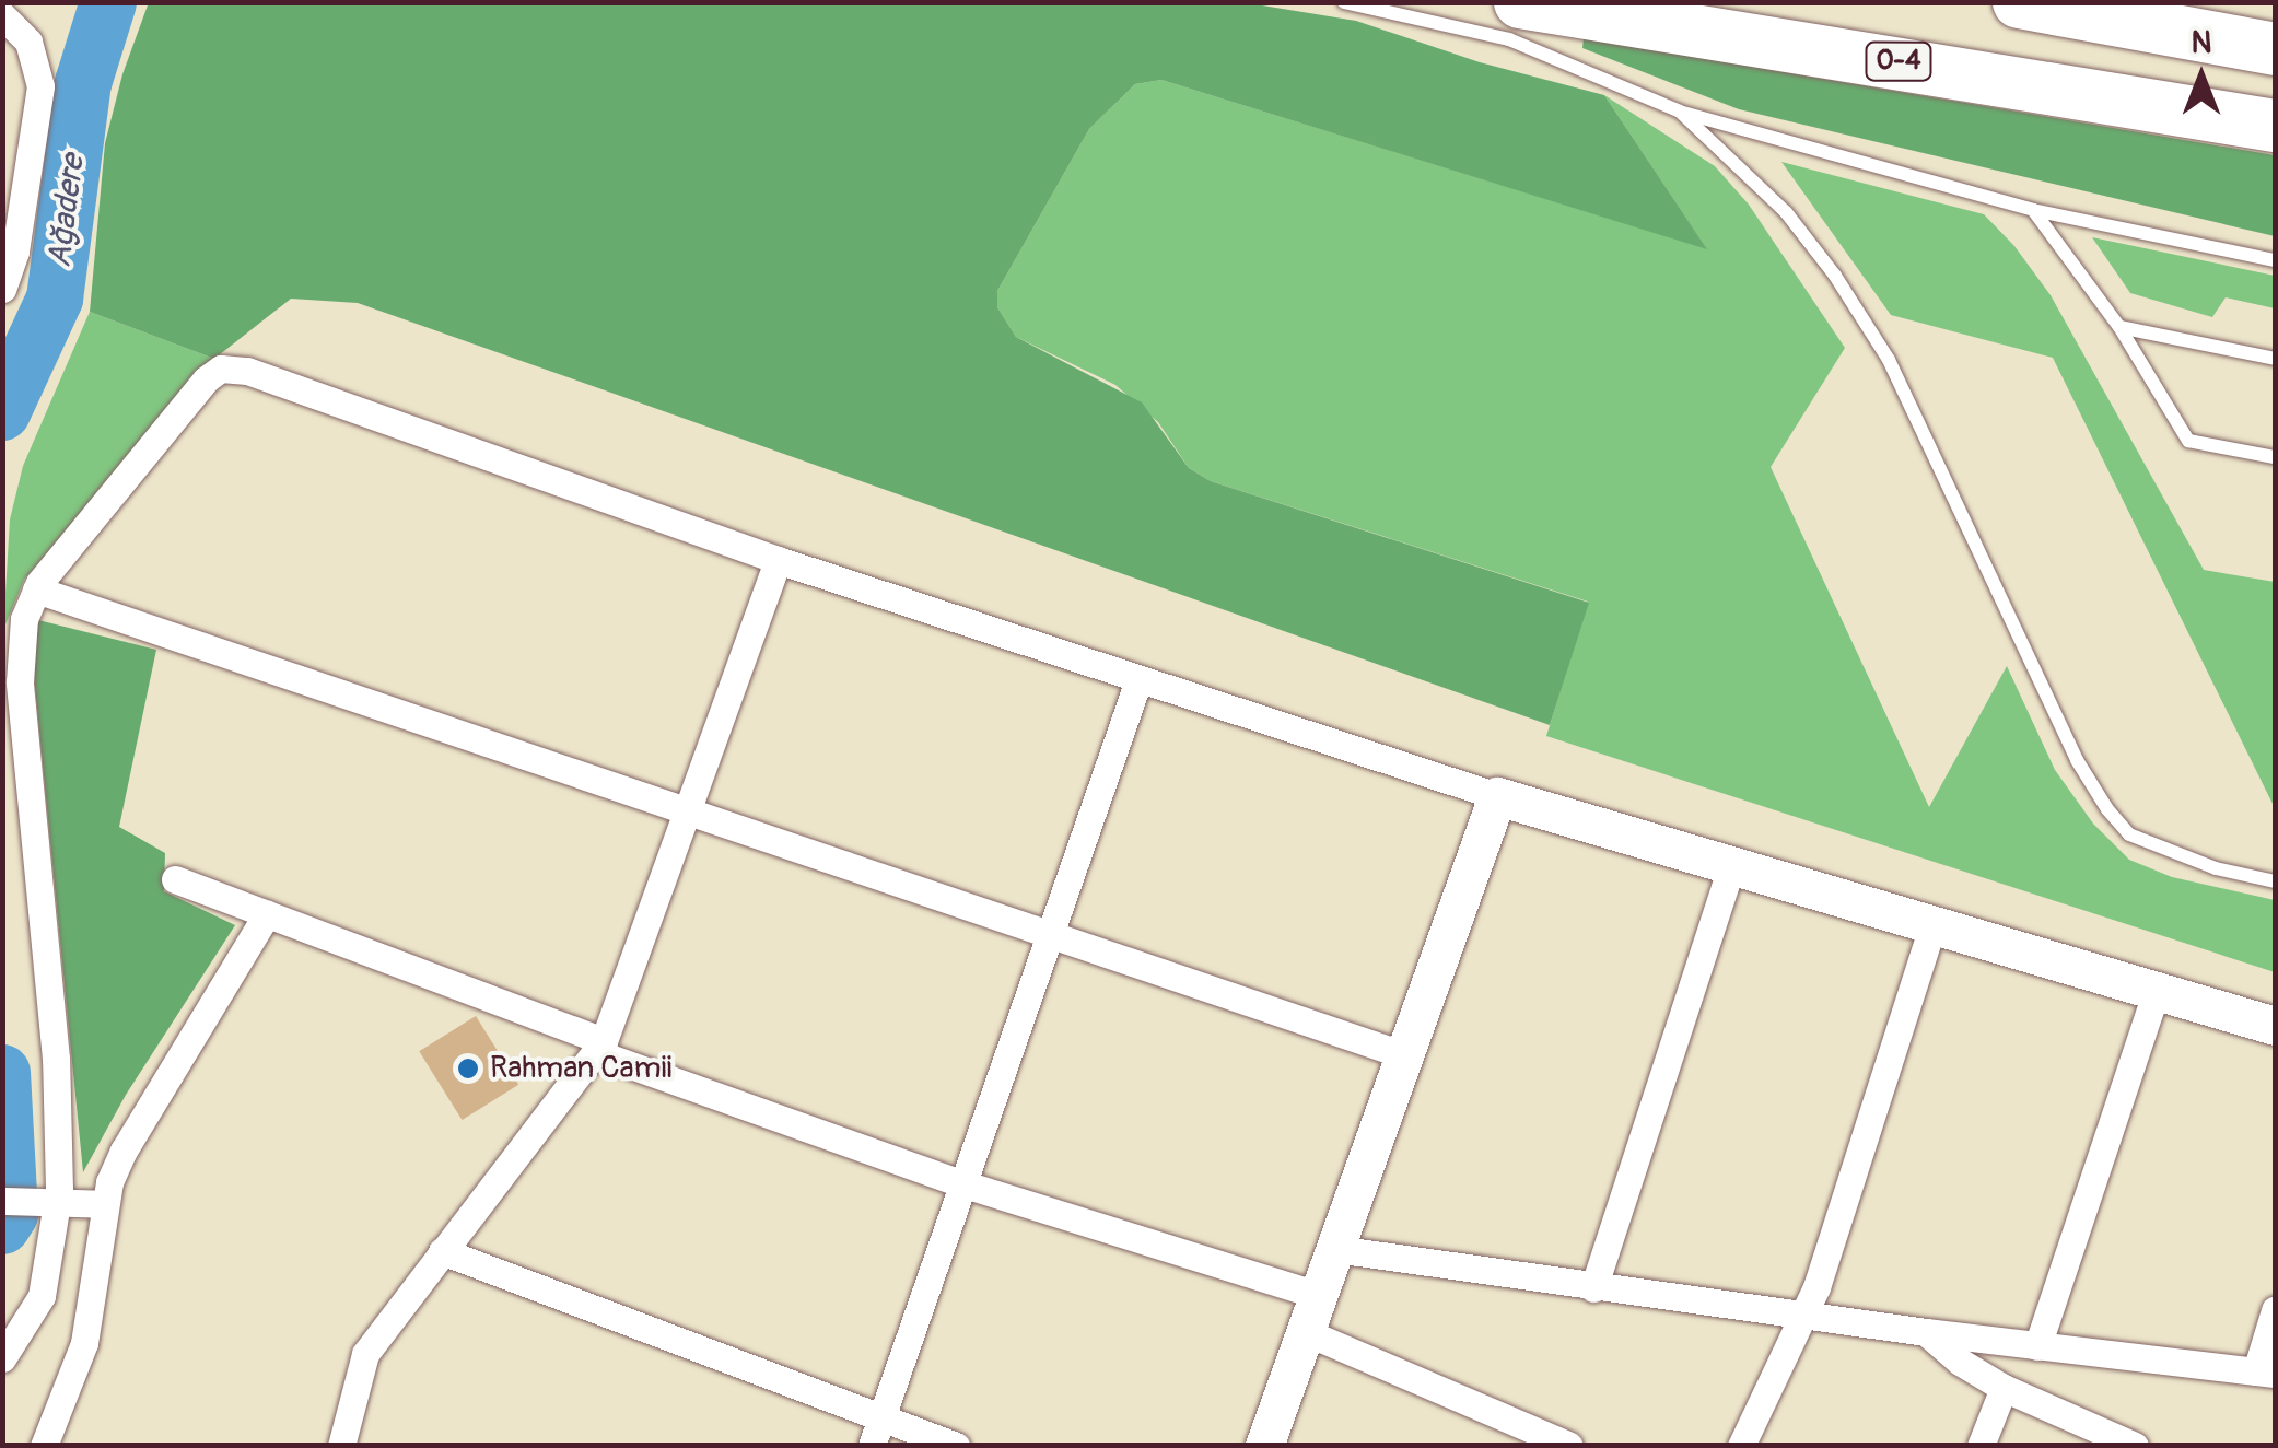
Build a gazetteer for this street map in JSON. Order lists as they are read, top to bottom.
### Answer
{
  "streets": {
    "highway": ["O-4"]
  },
  "water": ["Ağadere"],
  "places": ["Rahman Camii"],
  "north": "top"
}
